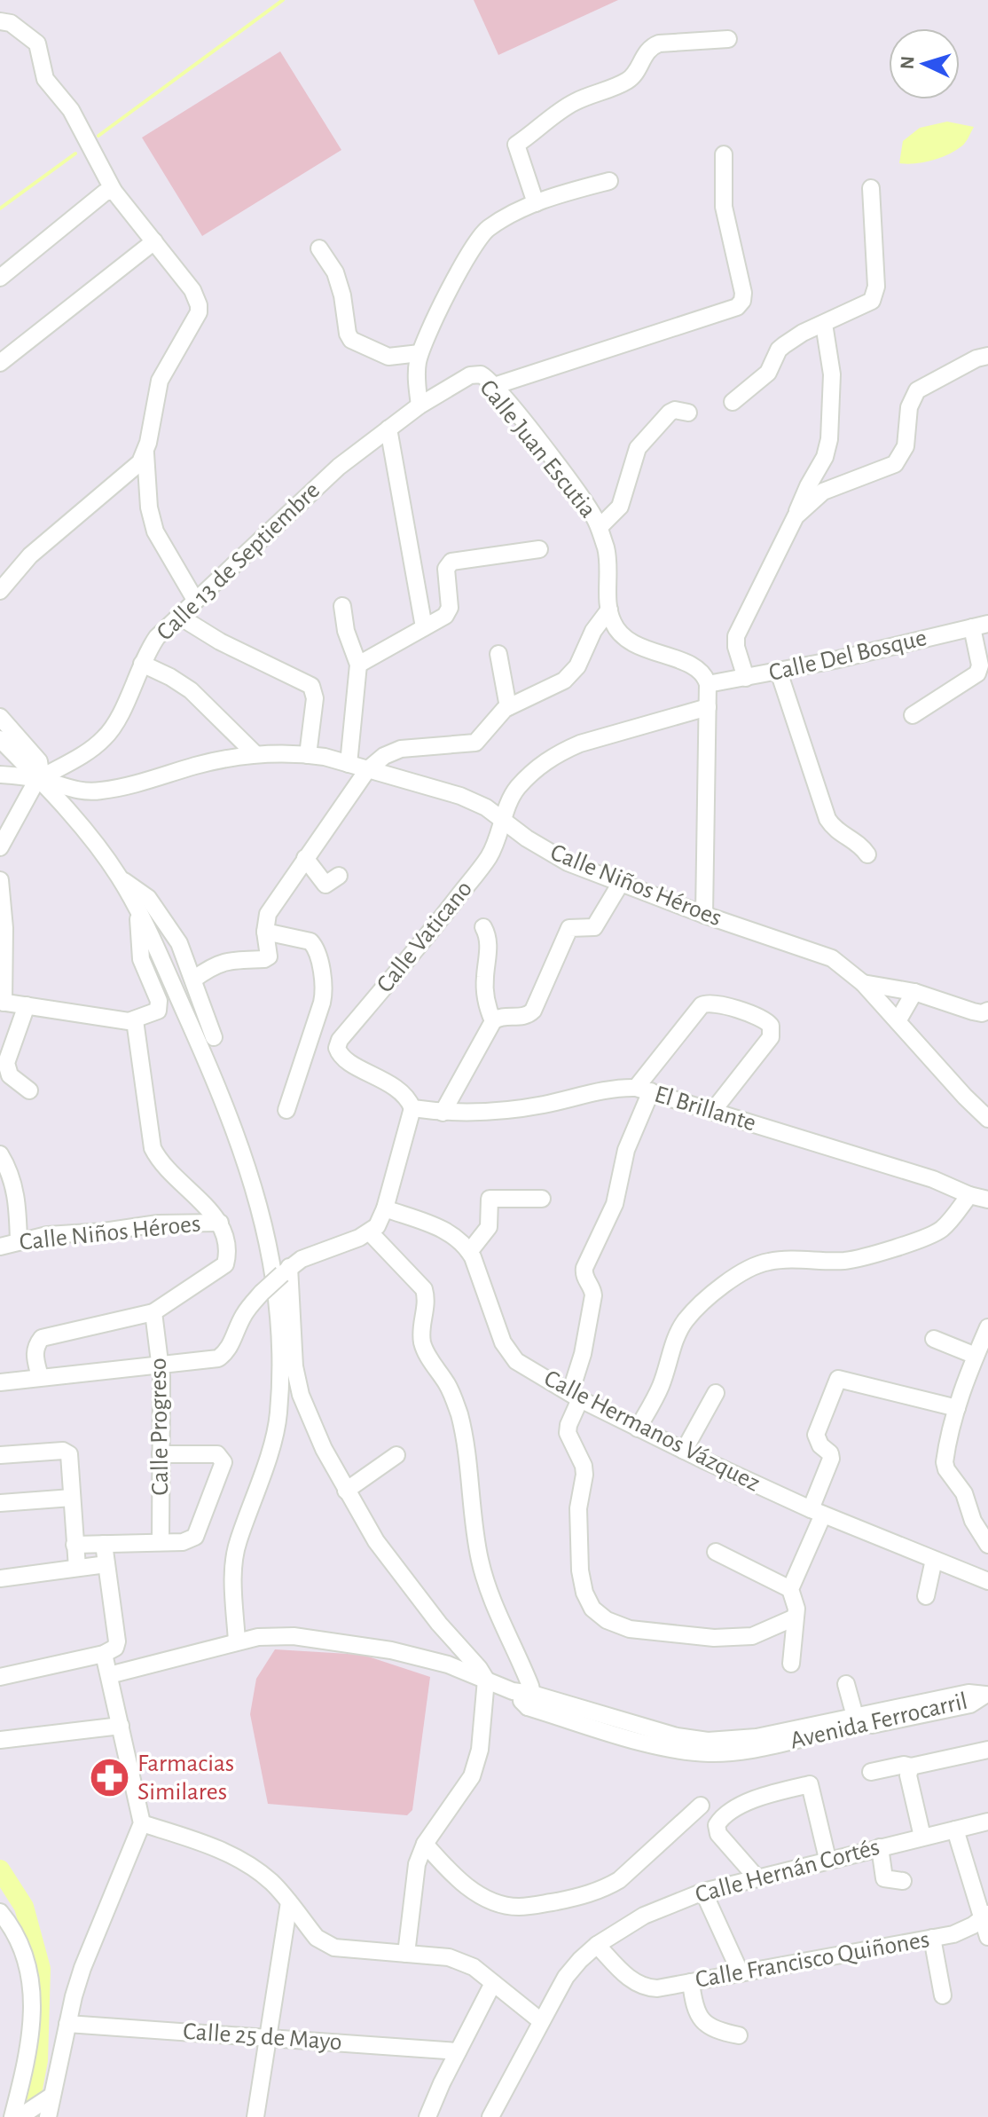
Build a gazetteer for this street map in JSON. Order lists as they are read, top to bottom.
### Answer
{
  "streets": {
    "street": [
      "Calle Juan Escutia",
      "Calle 13 de Septiembre",
      "Calle Del Bosque",
      "Calle Niños Héroes",
      "Calle Vaticano",
      "El Brillante",
      "Calle Progreso",
      "Calle Hermanos Vázquez",
      "Avenida Ferrocarril",
      "Calle Hernán Cortés",
      "Calle Francisco Quiñones",
      "Calle 25 de Mayo"
    ]
  },
  "crossings": [
    ["Calle Juan Escutia", "Calle 13 de Septiembre"],
    ["Calle Juan Escutia", "Calle Del Bosque"],
    ["Calle 13 de Septiembre", "Calle Niños Héroes"],
    ["Calle Niños Héroes", "Calle Vaticano"],
    ["Calle Vaticano", "El Brillante"],
    ["Calle Hernán Cortés", "Calle Francisco Quiñones"]
  ],
  "places": {
    "pharmacy": ["Farmacias Similares"]
  },
  "north": "left"
}
